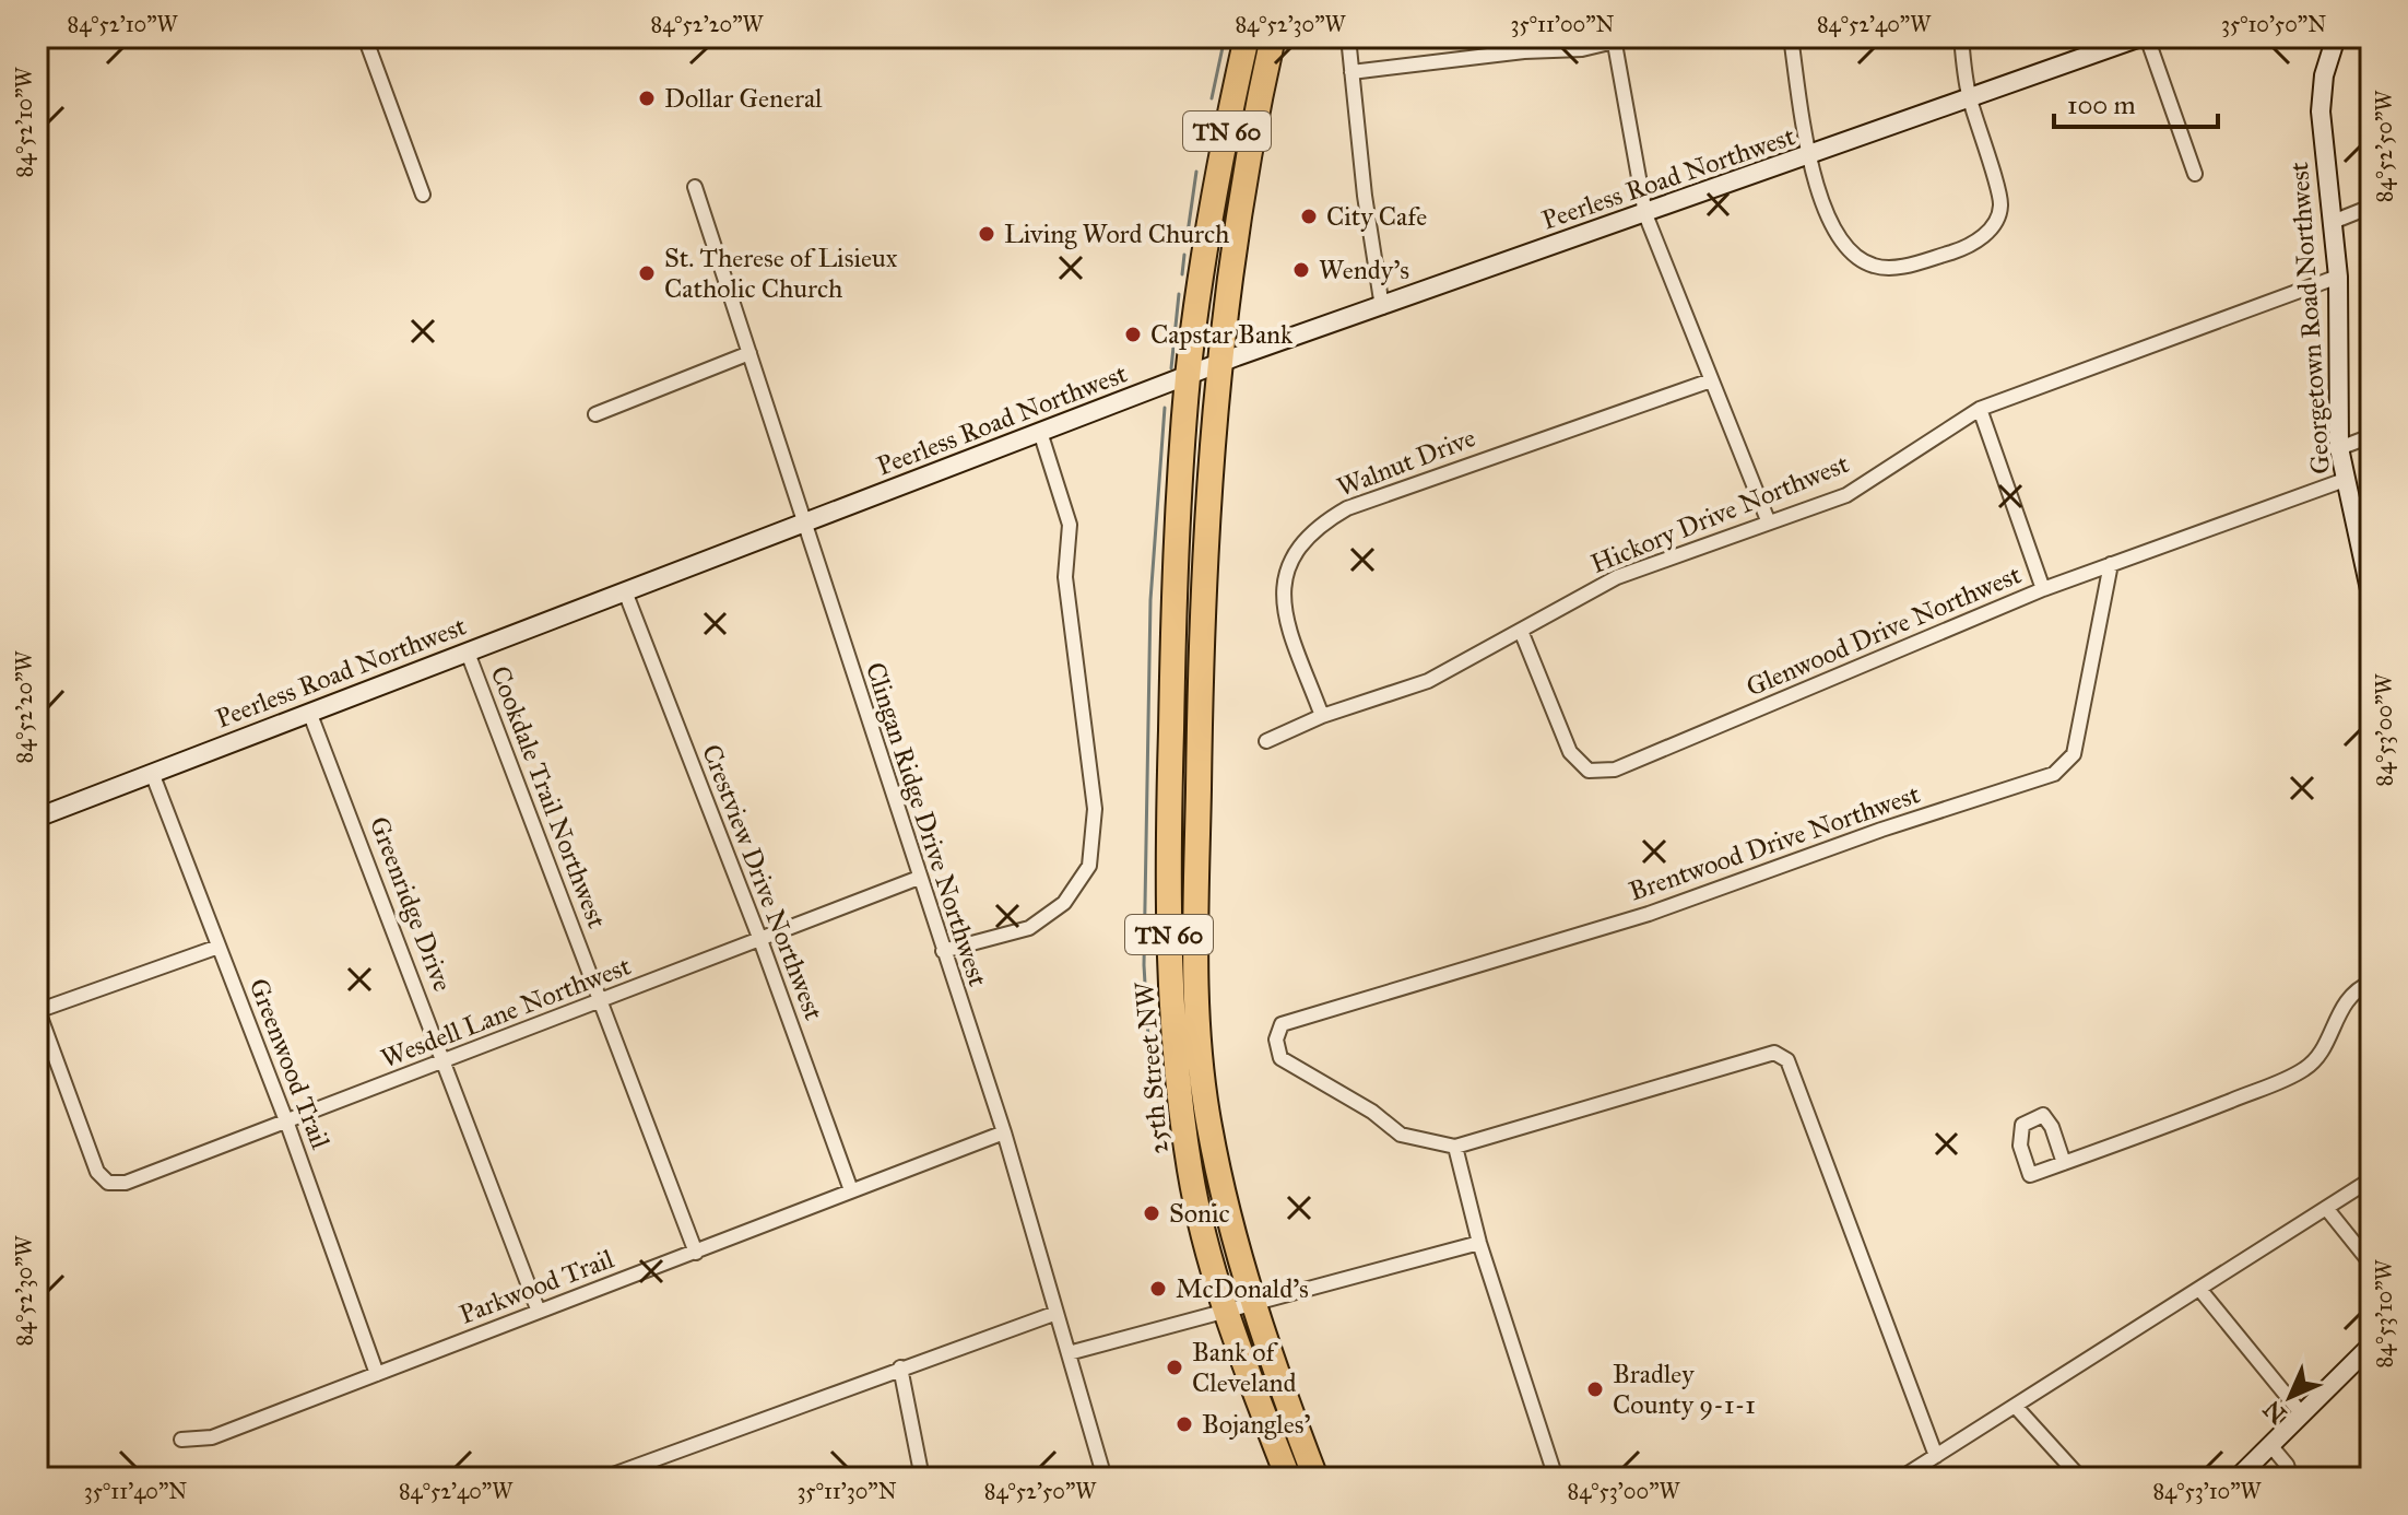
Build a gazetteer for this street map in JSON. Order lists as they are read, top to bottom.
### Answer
{
  "streets": {
    "highway": ["TN 60", "25th Street NW"],
    "street": [
      "Peerless Road Northwest",
      "Georgetown Road Northwest",
      "Walnut Drive",
      "Hickory Drive Northwest",
      "Glenwood Drive Northwest",
      "Cookdale Trail Northwest",
      "Clingan Ridge Drive Northwest",
      "Brentwood Drive Northwest",
      "Crestview Drive Northwest",
      "Greenridge Drive",
      "Wesdell Lane Northwest",
      "Greenwood Trail",
      "Parkwood Trail"
    ]
  },
  "crossings": [
    ["TN 60", "Peerless Road Northwest"],
    ["TN 60", "25th Street NW"],
    ["Peerless Road Northwest", "Cookdale Trail Northwest"],
    ["Peerless Road Northwest", "Clingan Ridge Drive Northwest"],
    ["Peerless Road Northwest", "Crestview Drive Northwest"],
    ["Peerless Road Northwest", "Greenridge Drive"],
    ["Peerless Road Northwest", "Greenwood Trail"],
    ["Peerless Road Northwest", "25th Street NW"],
    ["Georgetown Road Northwest", "Hickory Drive Northwest"],
    ["Georgetown Road Northwest", "Glenwood Drive Northwest"],
    ["Walnut Drive", "Hickory Drive Northwest"],
    ["Hickory Drive Northwest", "Glenwood Drive Northwest"],
    ["Glenwood Drive Northwest", "Brentwood Drive Northwest"],
    ["Cookdale Trail Northwest", "Wesdell Lane Northwest"],
    ["Cookdale Trail Northwest", "Parkwood Trail"],
    ["Clingan Ridge Drive Northwest", "Wesdell Lane Northwest"],
    ["Clingan Ridge Drive Northwest", "Parkwood Trail"],
    ["Crestview Drive Northwest", "Wesdell Lane Northwest"],
    ["Crestview Drive Northwest", "Parkwood Trail"],
    ["Greenridge Drive", "Wesdell Lane Northwest"],
    ["Greenridge Drive", "Parkwood Trail"],
    ["Wesdell Lane Northwest", "Greenwood Trail"],
    ["Greenwood Trail", "Parkwood Trail"]
  ],
  "places": [
    "Dollar General",
    "City Cafe",
    "Living Word Church",
    "Wendy's",
    "St. Therese of Lisieux Catholic Church",
    "Capstar Bank",
    "Sonic",
    "McDonald's",
    "Bank of Cleveland",
    "Bradley County 9-1-1",
    "Bojangles'"
  ],
  "scale_bar": "100 m",
  "north": "bottom left",
  "coordinates": [
    "84°52'10\"W",
    "84°52'20\"W",
    "84°52'30\"W",
    "35°11'00\"N",
    "84°52'40\"W",
    "35°10'50\"N",
    "84°52'50\"W",
    "84°53'00\"W",
    "84°53'10\"W",
    "35°11'40\"N",
    "35°11'30\"N"
  ]
}
